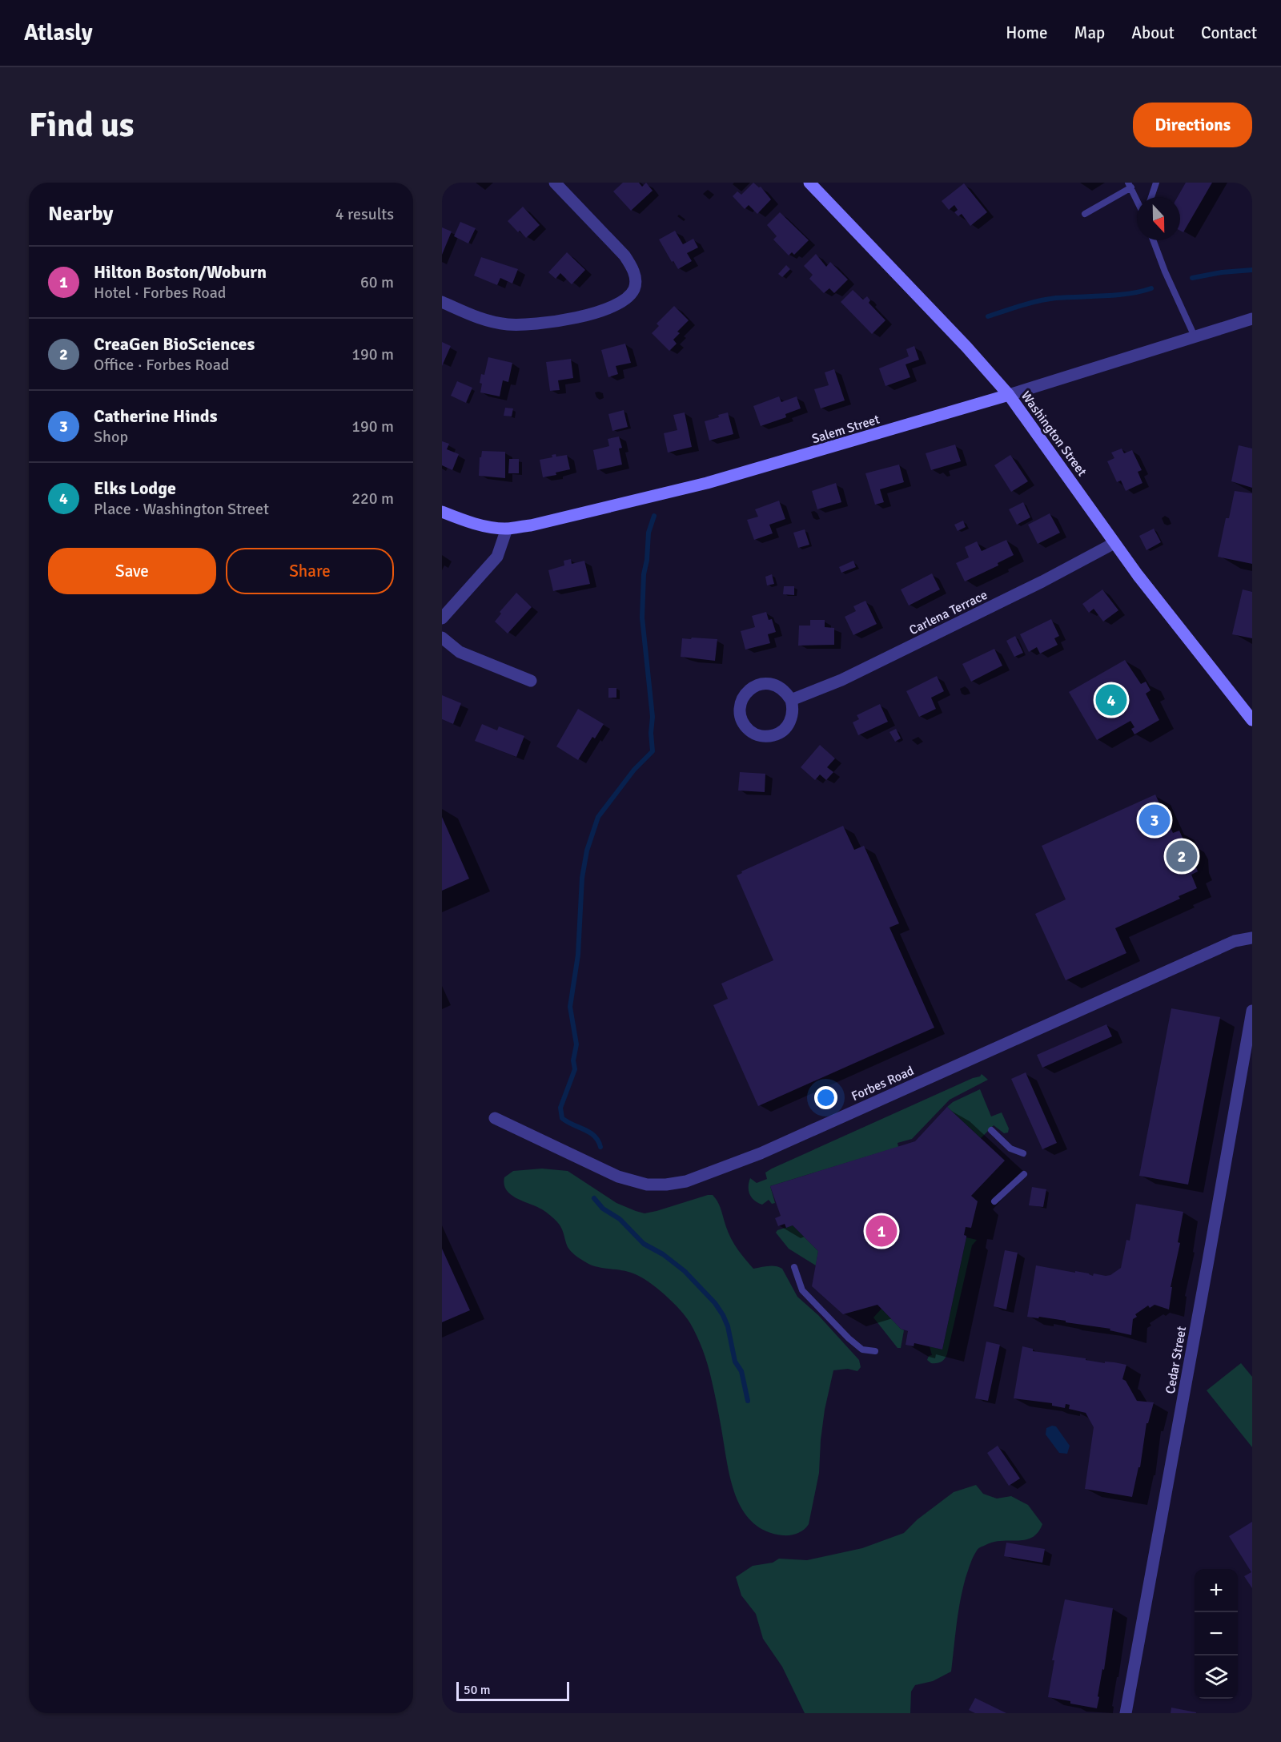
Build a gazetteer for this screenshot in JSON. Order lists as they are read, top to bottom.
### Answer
{
  "streets": {
    "main road": ["Salem Street", "Washington Street"],
    "street": ["Carlena Terrace", "Forbes Road", "Cedar Street"]
  },
  "crossings": [
    ["Salem Street", "Washington Street"],
    ["Washington Street", "Carlena Terrace"]
  ],
  "scale_bar": "50 m",
  "north": "bottom",
  "page": {
    "header": "Atlasly",
    "nav": [
      "Home",
      "Map",
      "About",
      "Contact"
    ],
    "buttons": [
      "Directions",
      ["Save", "Share"]
    ],
    "title": "Find us",
    "heading": ["Nearby", "4 results"],
    "list": [
      {
        "mark": "1",
        "name": "Hilton Boston/Woburn",
        "note": "Hotel · Forbes Road",
        "value": "60 m"
      },
      {
        "mark": "2",
        "name": "CreaGen BioSciences",
        "note": "Office · Forbes Road",
        "value": "190 m"
      },
      {
        "mark": "3",
        "name": "Catherine Hinds",
        "note": "Shop",
        "value": "190 m"
      },
      {
        "mark": "4",
        "name": "Elks Lodge",
        "note": "Place · Washington Street",
        "value": "220 m"
      }
    ],
    "pins": [
      "4",
      "3",
      "2",
      "1"
    ],
    "map_buttons": ["+", "−"],
    "scale": "50 m"
  }
}
